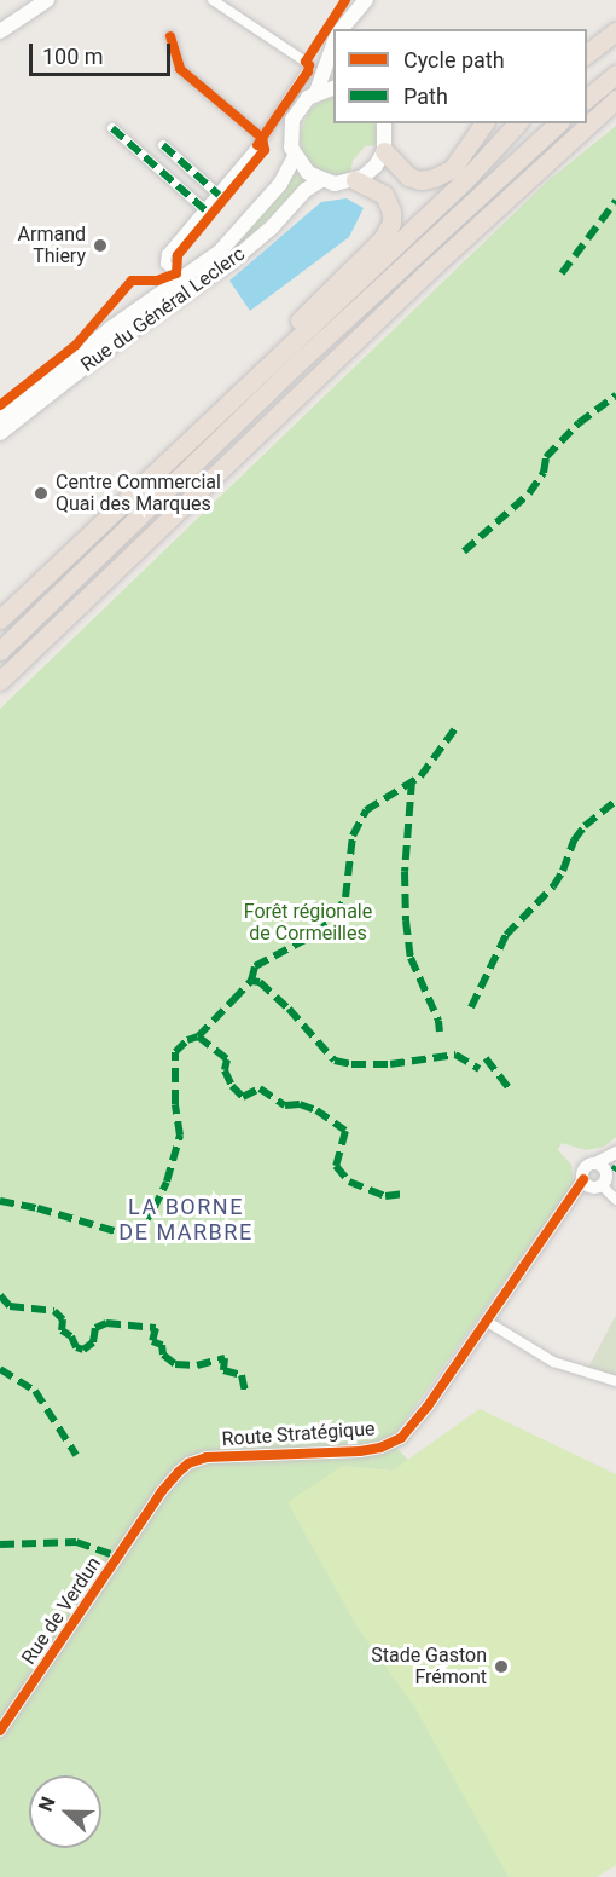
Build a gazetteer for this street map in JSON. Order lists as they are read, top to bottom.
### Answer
{
  "streets": {
    "main road": ["Rue du Général Leclerc"],
    "street": ["Route Stratégique", "Rue de Verdun"]
  },
  "crossings": [
    ["Route Stratégique", "Rue de Verdun"]
  ],
  "districts": ["LA BORNE DE MARBRE"],
  "parks": ["Forêt régionale de Cormeilles"],
  "places": ["Armand Thiery", "Centre Commercial Quai des Marques", "Stade Gaston Frémont"],
  "legend": ["Cycle path", "Path"],
  "scale_bar": "100 m",
  "north": "left"
}
